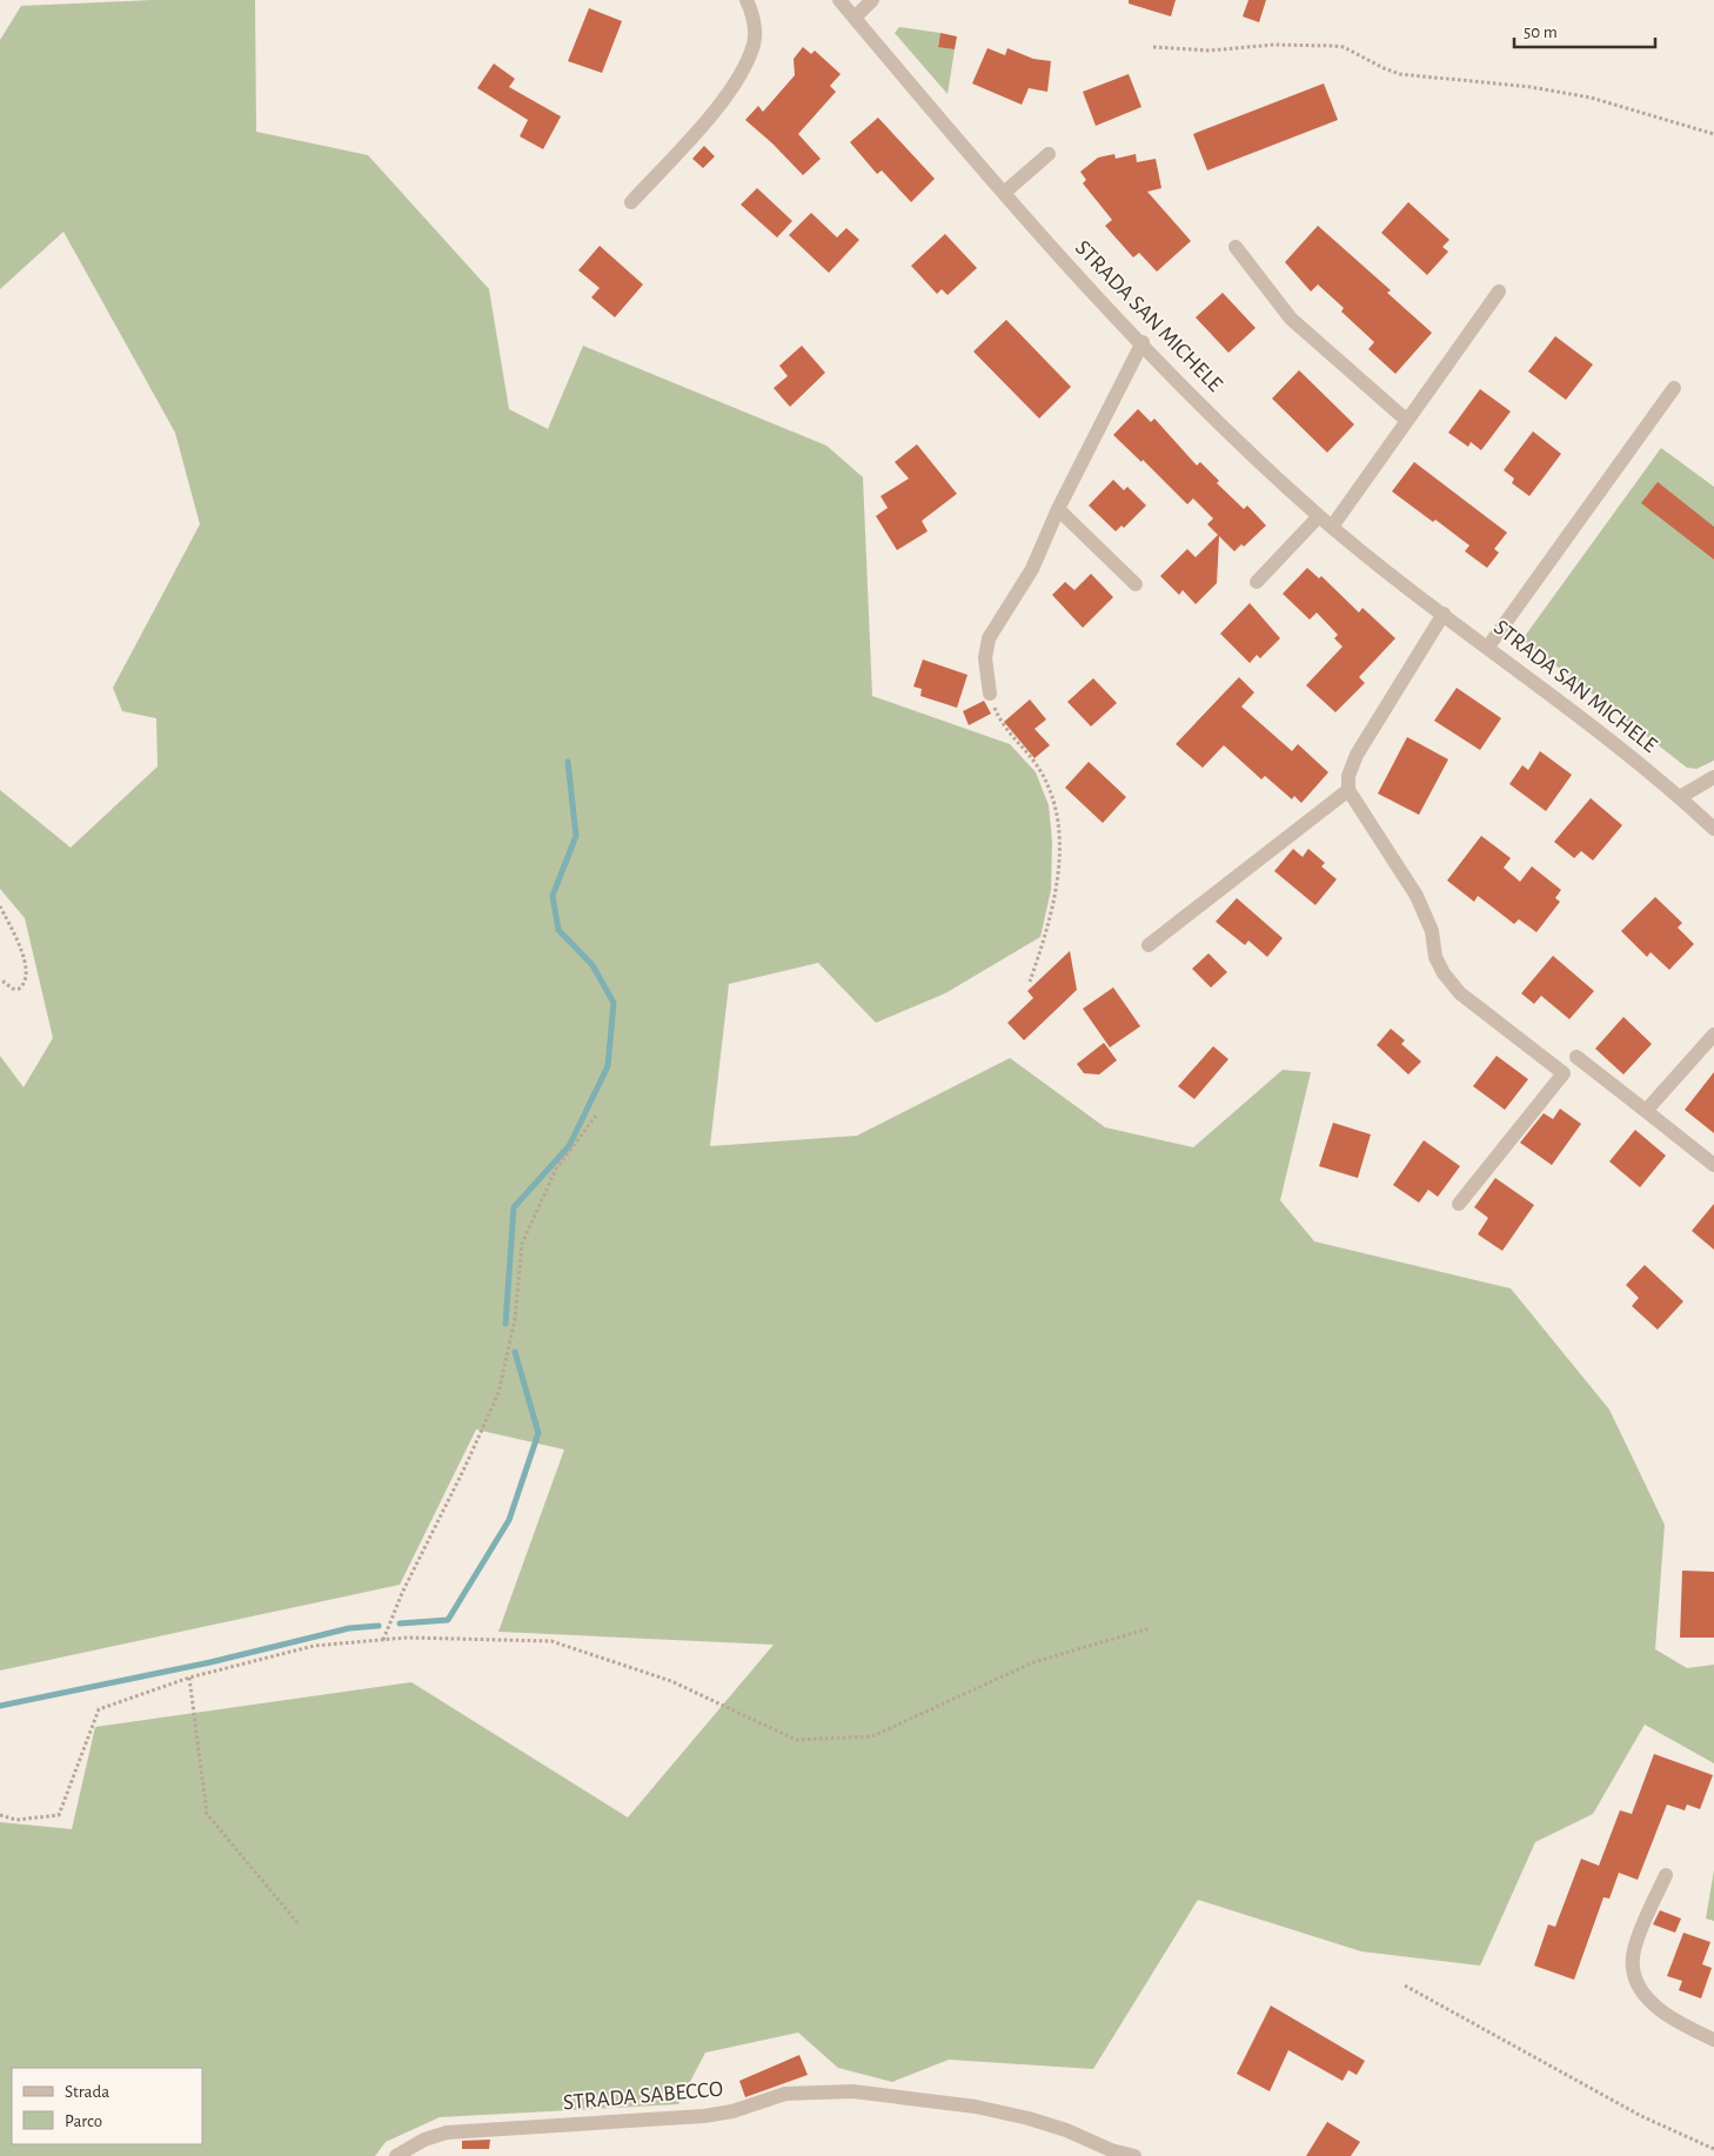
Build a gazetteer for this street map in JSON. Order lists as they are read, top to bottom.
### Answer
{
  "streets": {
    "street": ["STRADA SAN MICHELE", "STRADA SABECCO"]
  },
  "legend": ["Strada", "Parco"],
  "scale_bar": "50 m"
}
